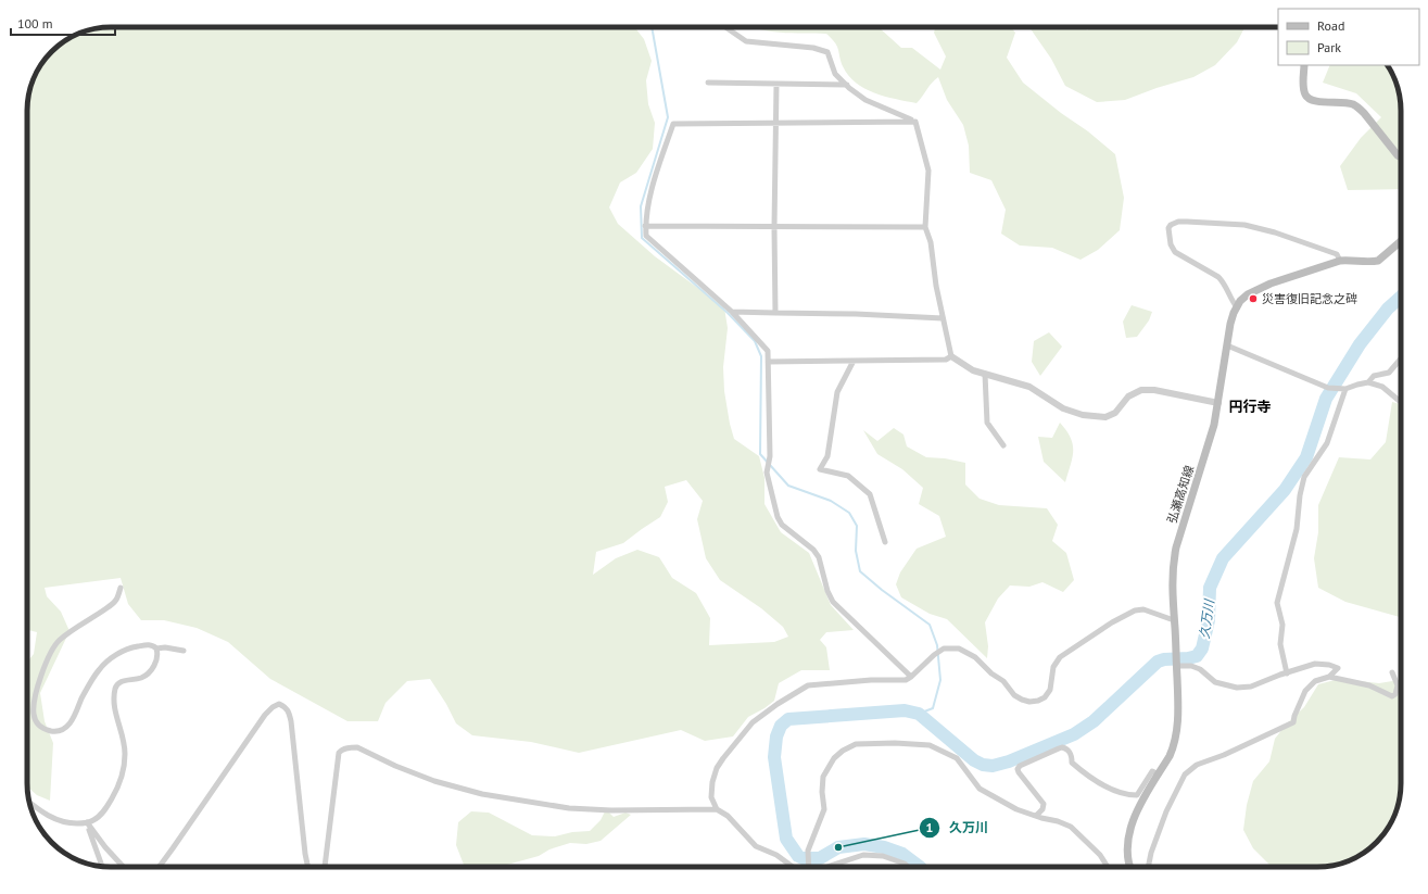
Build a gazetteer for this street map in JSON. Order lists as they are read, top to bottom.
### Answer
{
  "streets": {
    "main road": ["弘瀬高知線"]
  },
  "districts": ["円行寺"],
  "water": ["久万川"],
  "places": ["災害復旧記念之碑", "久万川"],
  "legend": ["Road", "Park"],
  "scale_bar": "100 m"
}
